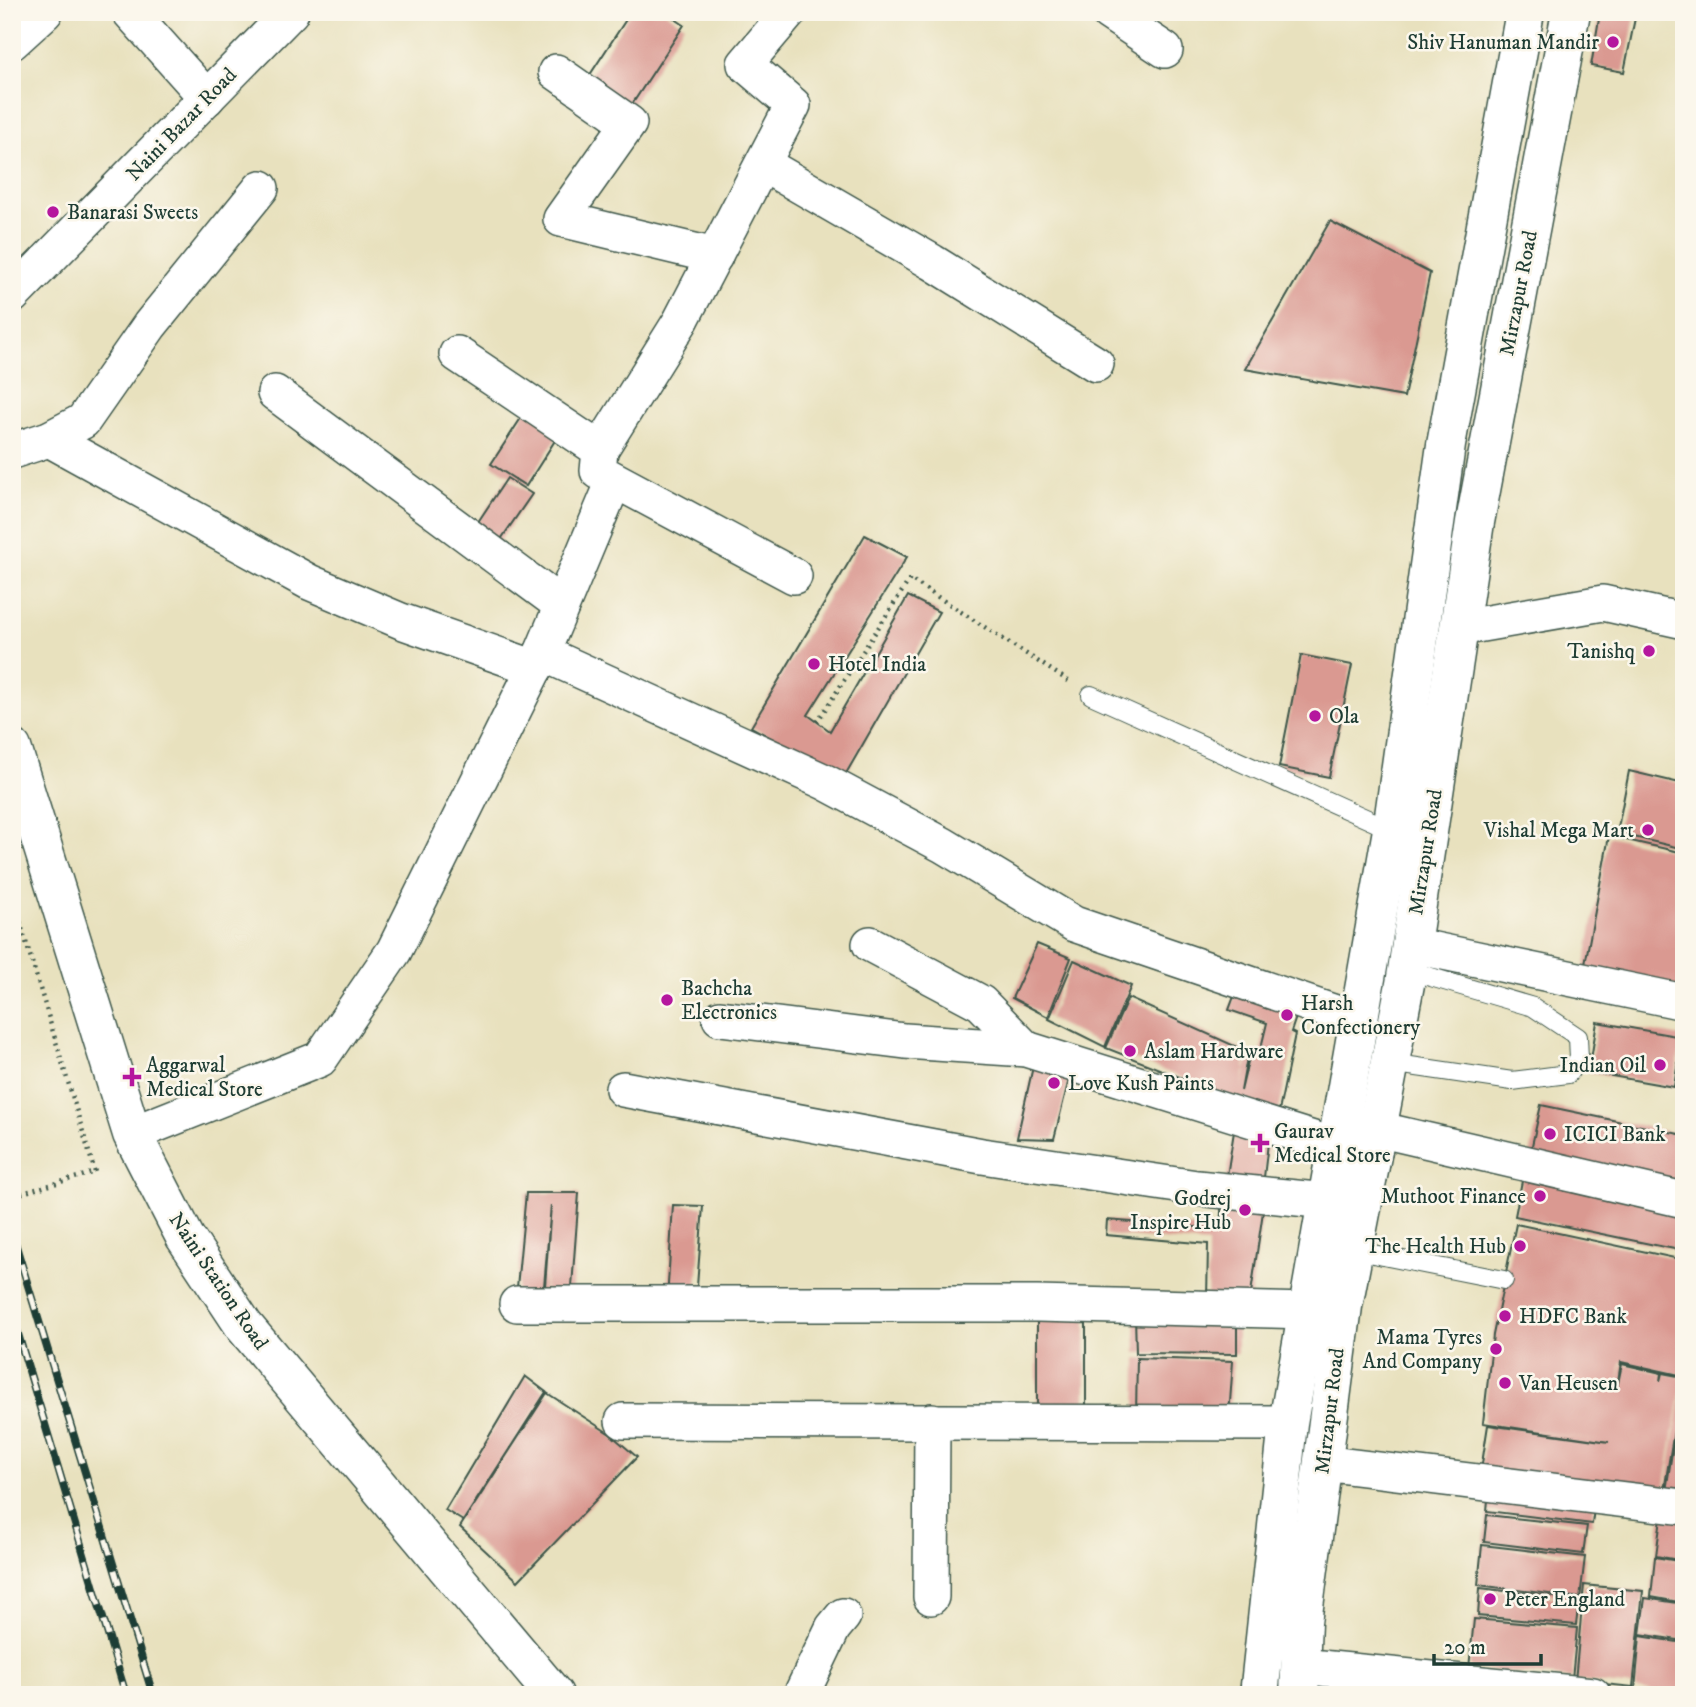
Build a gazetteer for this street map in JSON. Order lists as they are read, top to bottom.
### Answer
{
  "streets": {
    "main road": ["Mirzapur Road", "Naini Station Road"],
    "street": ["Naini Bazar Road"]
  },
  "places": {
    "other": [
      "Shiv Hanuman Mandir",
      "Banarasi Sweets",
      "Tanishq",
      "Hotel India",
      "Ola",
      "Vishal Mega Mart",
      "Bachcha Electronics",
      "Harsh Confectionery",
      "Aslam Hardware",
      "Indian Oil",
      "Love Kush Paints",
      "ICICI Bank",
      "Muthoot Finance",
      "Godrej Inspire Hub",
      "The Health Hub",
      "HDFC Bank",
      "Mama Tyres And Company",
      "Van Heusen",
      "Peter England"
    ],
    "health": ["Aggarwal Medical Store", "Gaurav Medical Store"]
  },
  "scale_bar": "20 m"
}
